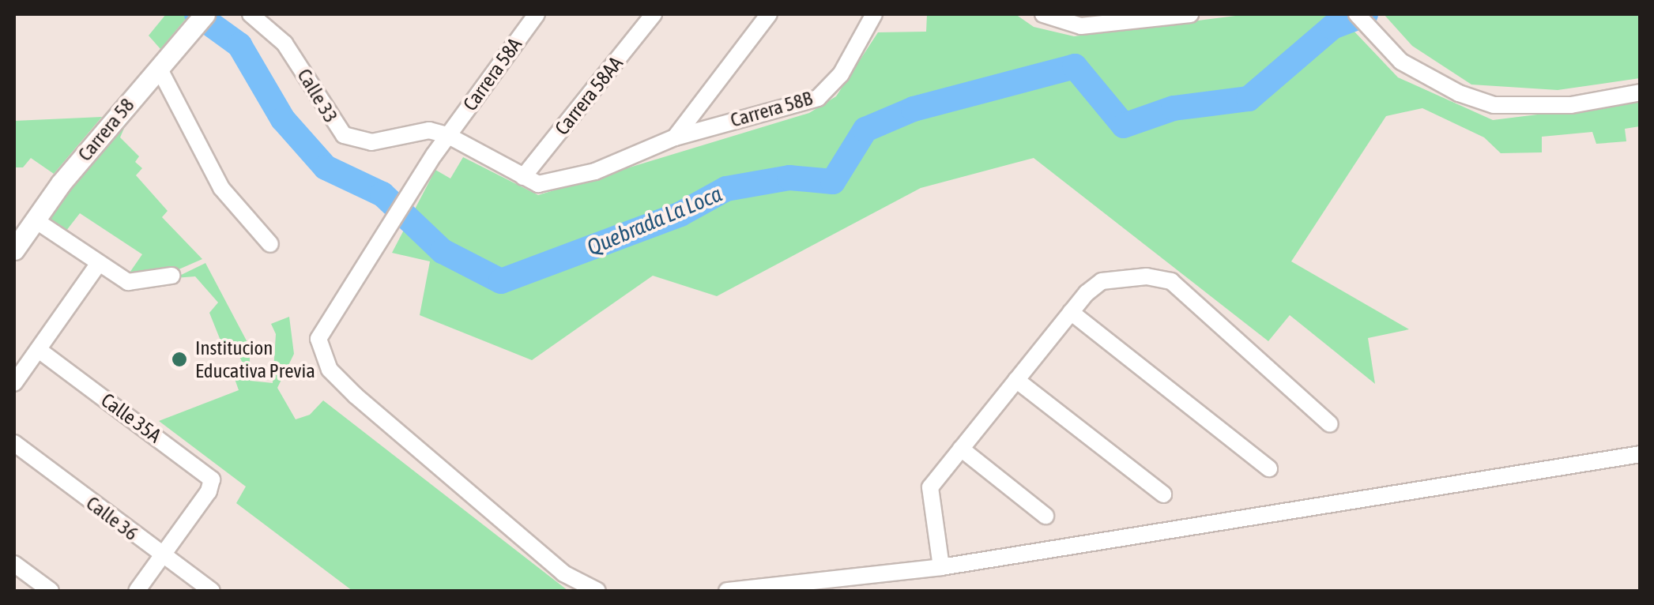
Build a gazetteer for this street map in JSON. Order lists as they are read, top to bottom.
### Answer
{
  "streets": {
    "main road": ["Carrera 58"],
    "street": [
      "Carrera 58A",
      "Calle 33",
      "Carrera 58AA",
      "Carrera 58B",
      "Calle 35A",
      "Calle 36"
    ]
  },
  "crossings": [
    ["Carrera 58A", "Calle 33"],
    ["Carrera 58A", "Carrera 58B"],
    ["Calle 33", "Carrera 58B"],
    ["Carrera 58AA", "Carrera 58B"],
    ["Calle 35A", "Calle 36"]
  ],
  "water": ["Quebrada La Loca"],
  "places": ["Institucion Educativa Previa"]
}
